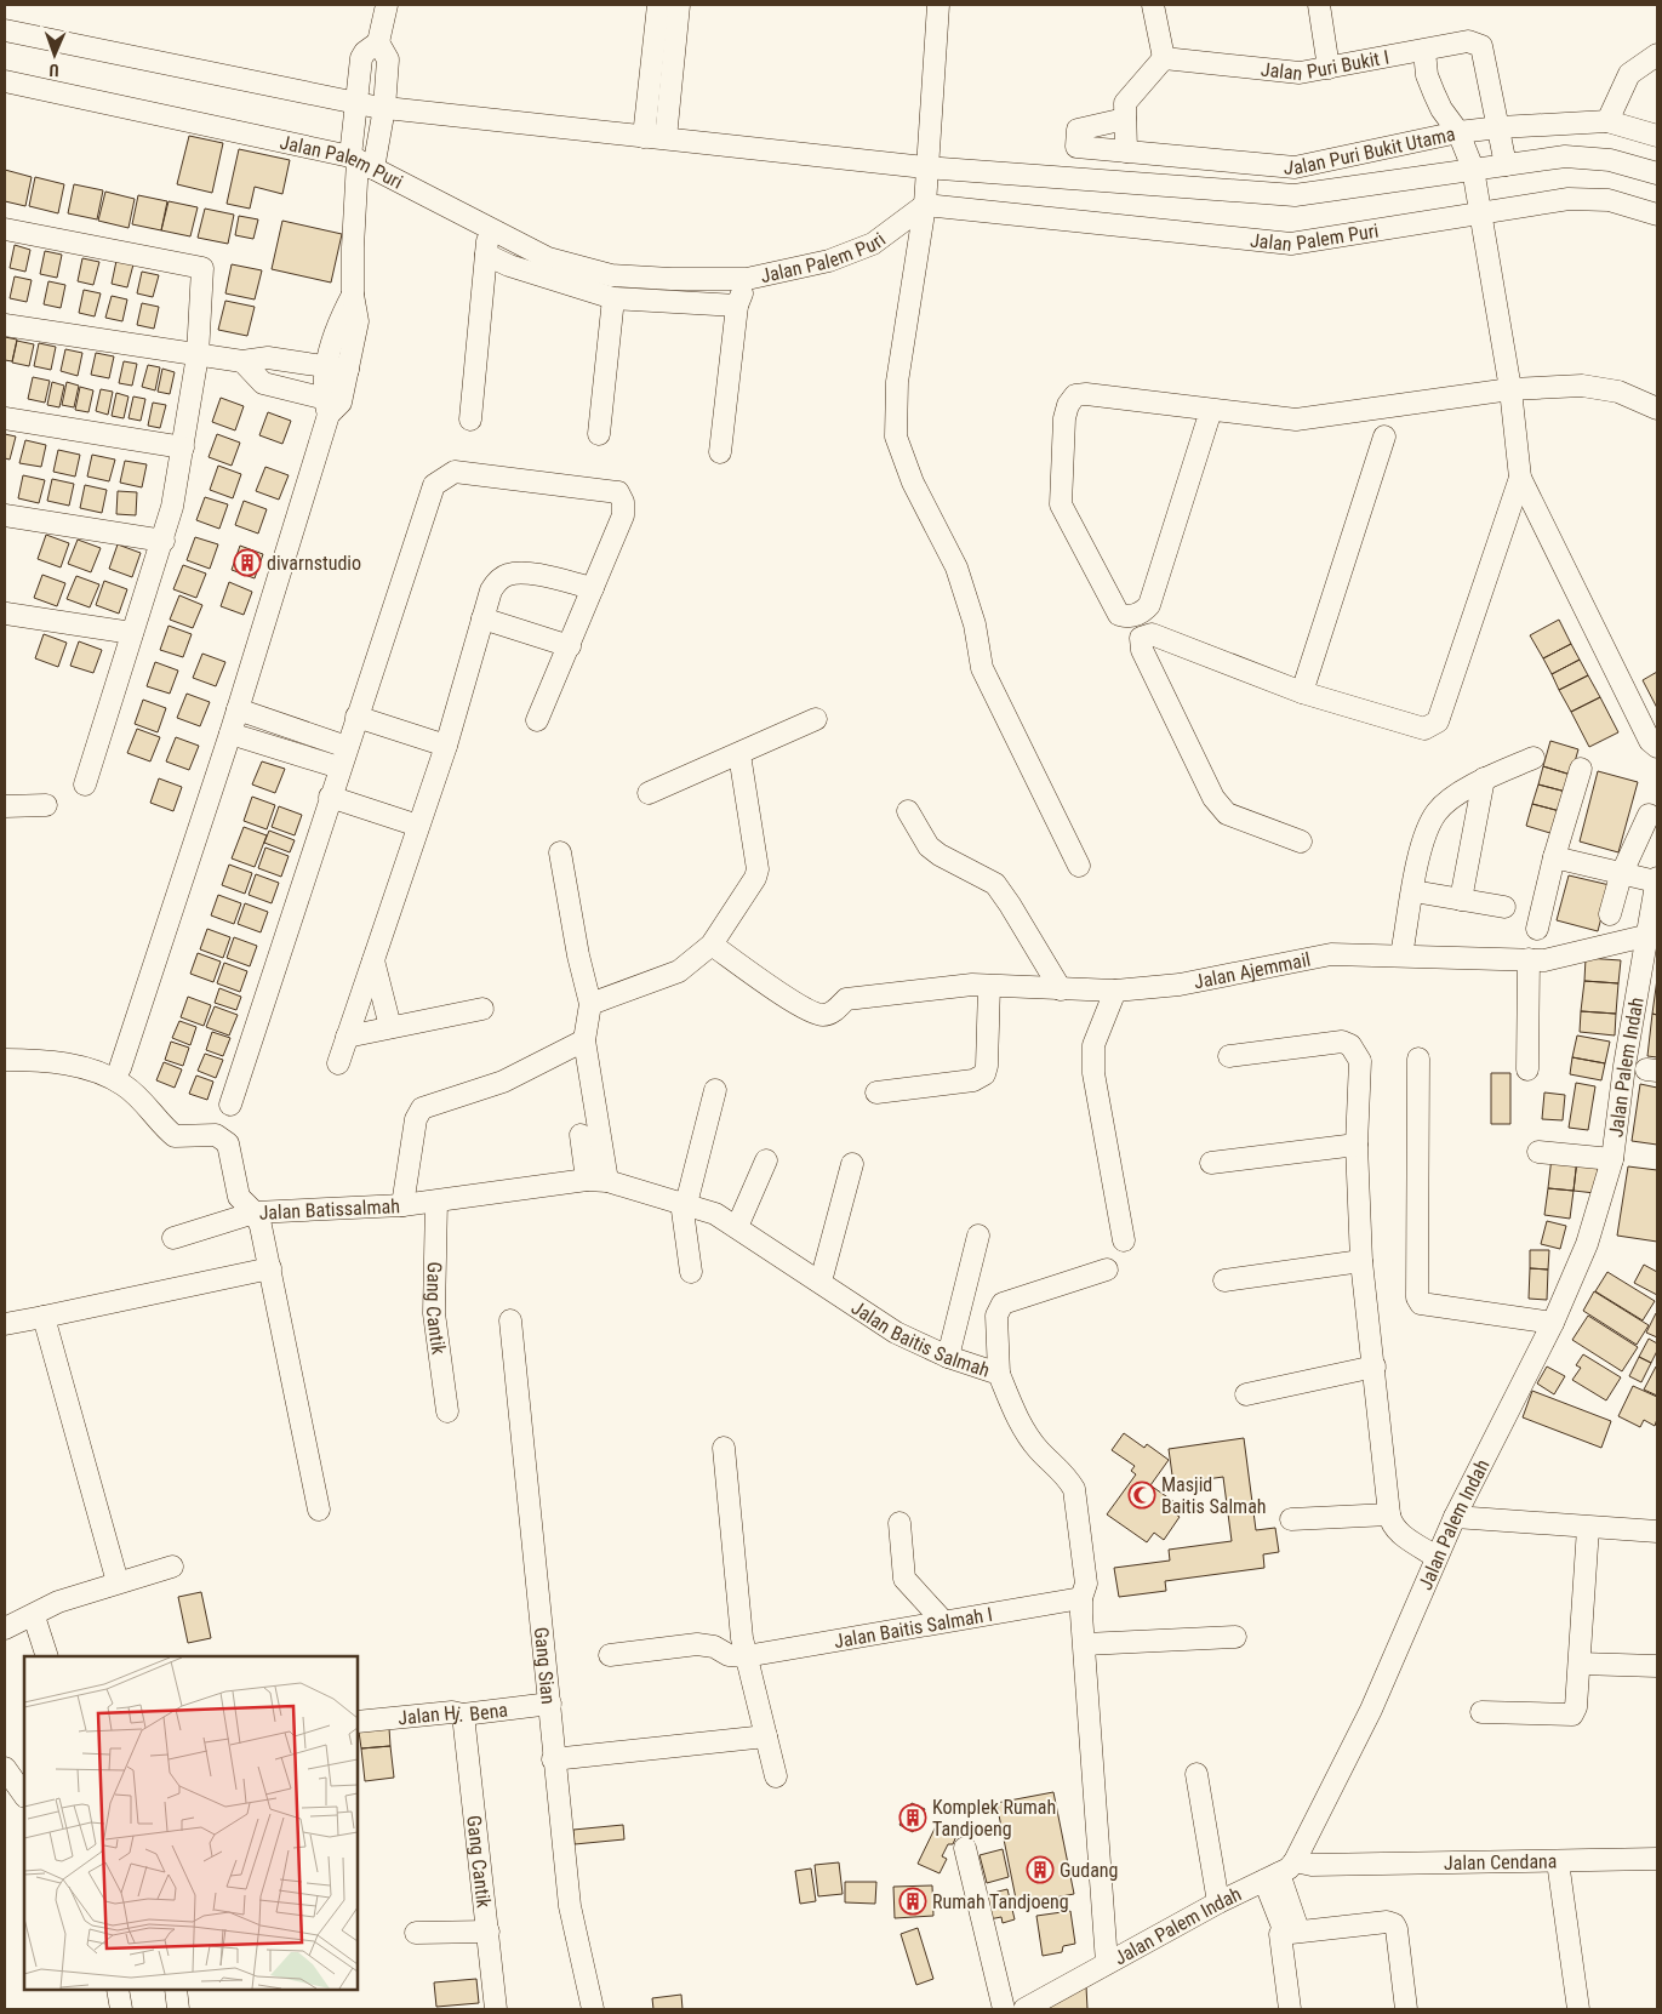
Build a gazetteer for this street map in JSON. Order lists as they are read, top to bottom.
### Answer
{
  "streets": {
    "street": [
      "Jalan Puri Bukit I",
      "Jalan Puri Bukit Utama",
      "Jalan Palem Puri",
      "Jalan Ajemmail",
      "Jalan Palem Indah",
      "Jalan Batissalmah",
      "Gang Cantik",
      "Jalan Baitis Salmah",
      "Jalan Baitis Salmah I",
      "Gang Sian",
      "Jalan Hj. Bena",
      "Jalan Cendana"
    ]
  },
  "crossings": [
    ["Jalan Puri Bukit I", "Jalan Puri Bukit Utama"],
    ["Jalan Ajemmail", "Jalan Palem Indah"],
    ["Jalan Palem Indah", "Jalan Baitis Salmah"],
    ["Jalan Palem Indah", "Jalan Cendana"],
    ["Jalan Batissalmah", "Gang Cantik"],
    ["Jalan Batissalmah", "Jalan Baitis Salmah"],
    ["Gang Cantik", "Jalan Hj. Bena"],
    ["Jalan Baitis Salmah", "Jalan Baitis Salmah I"],
    ["Gang Sian", "Jalan Hj. Bena"]
  ],
  "places": {
    "building": [
      "divarnstudio",
      "Komplek Rumah Tandjoeng",
      "Gudang",
      "Rumah Tandjoeng"
    ],
    "mosque": ["Masjid Baitis Salmah"]
  },
  "north": "bottom"
}
